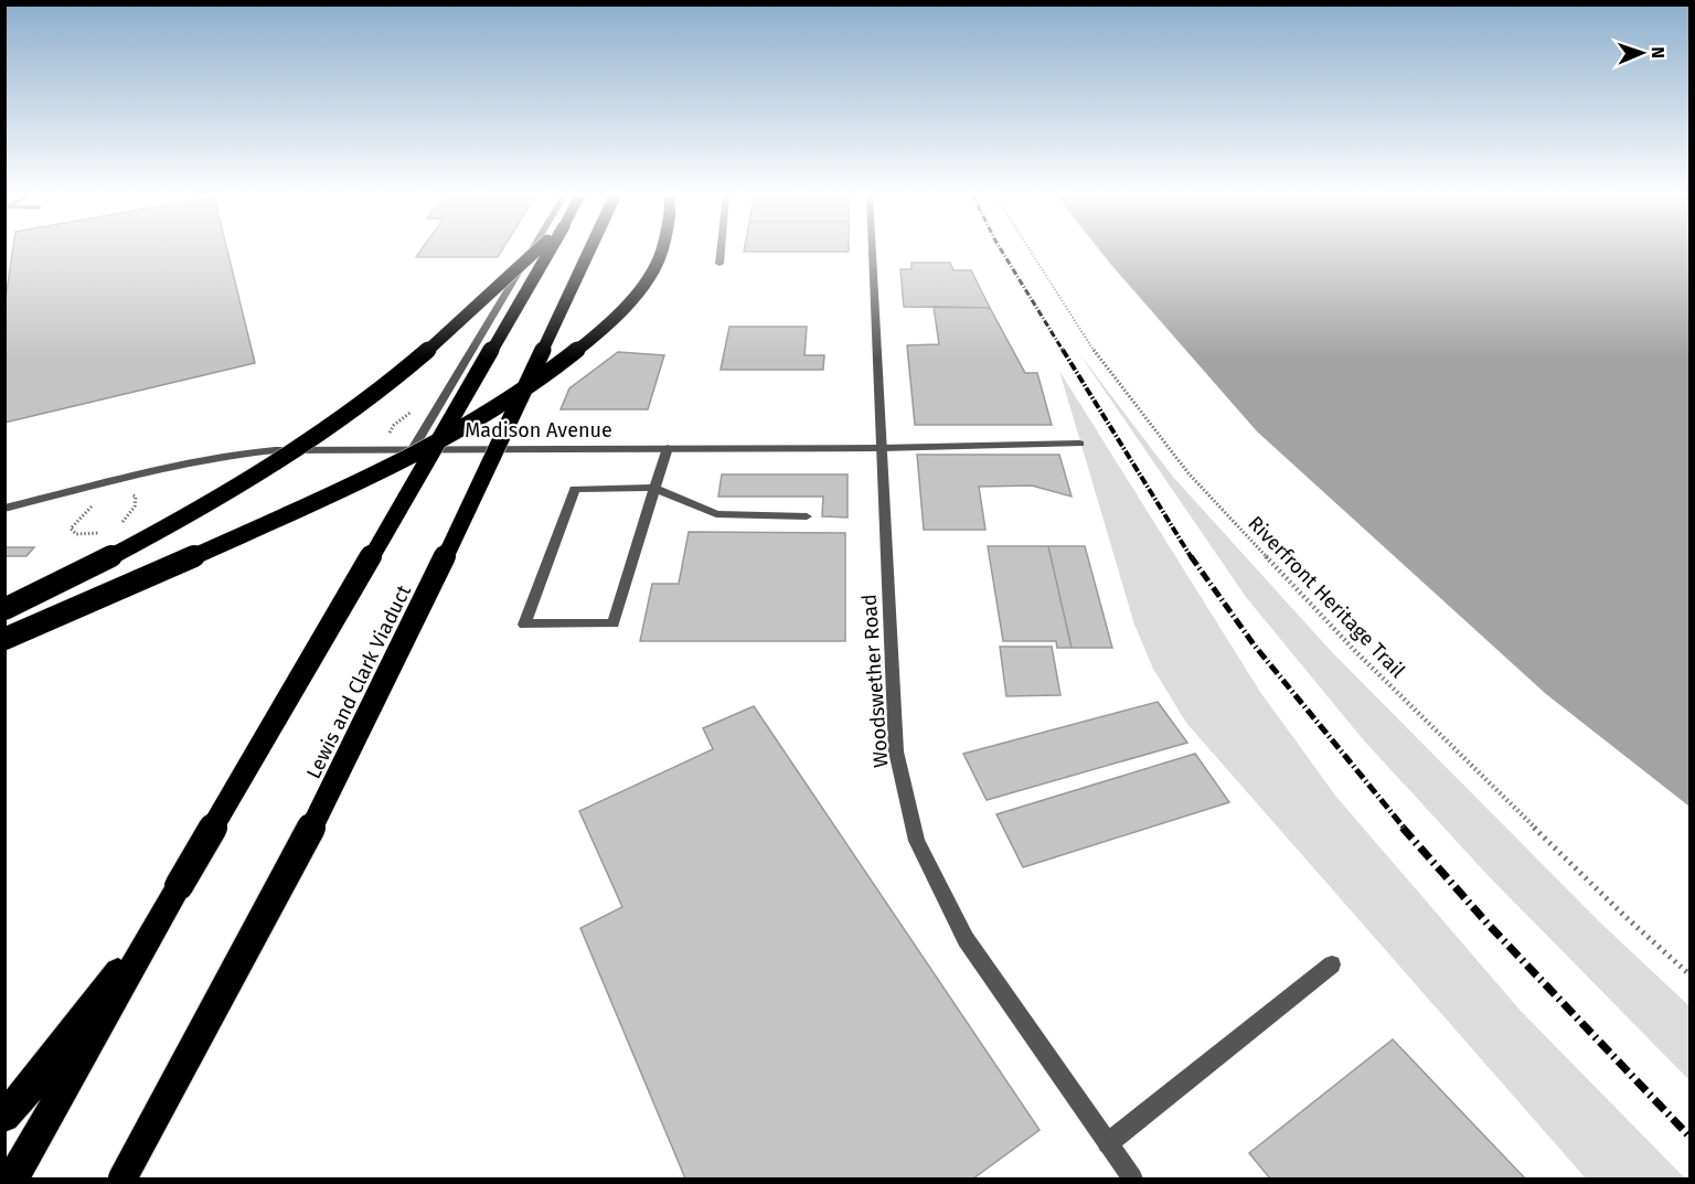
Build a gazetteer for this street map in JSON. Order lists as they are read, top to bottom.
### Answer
{
  "streets": {
    "highway": ["Lewis and Clark Viaduct"],
    "street": ["Madison Avenue", "Woodswether Road"],
    "path": ["Riverfront Heritage Trail"]
  },
  "crossings": [
    ["Madison Avenue", "Woodswether Road"]
  ],
  "north": "right"
}
